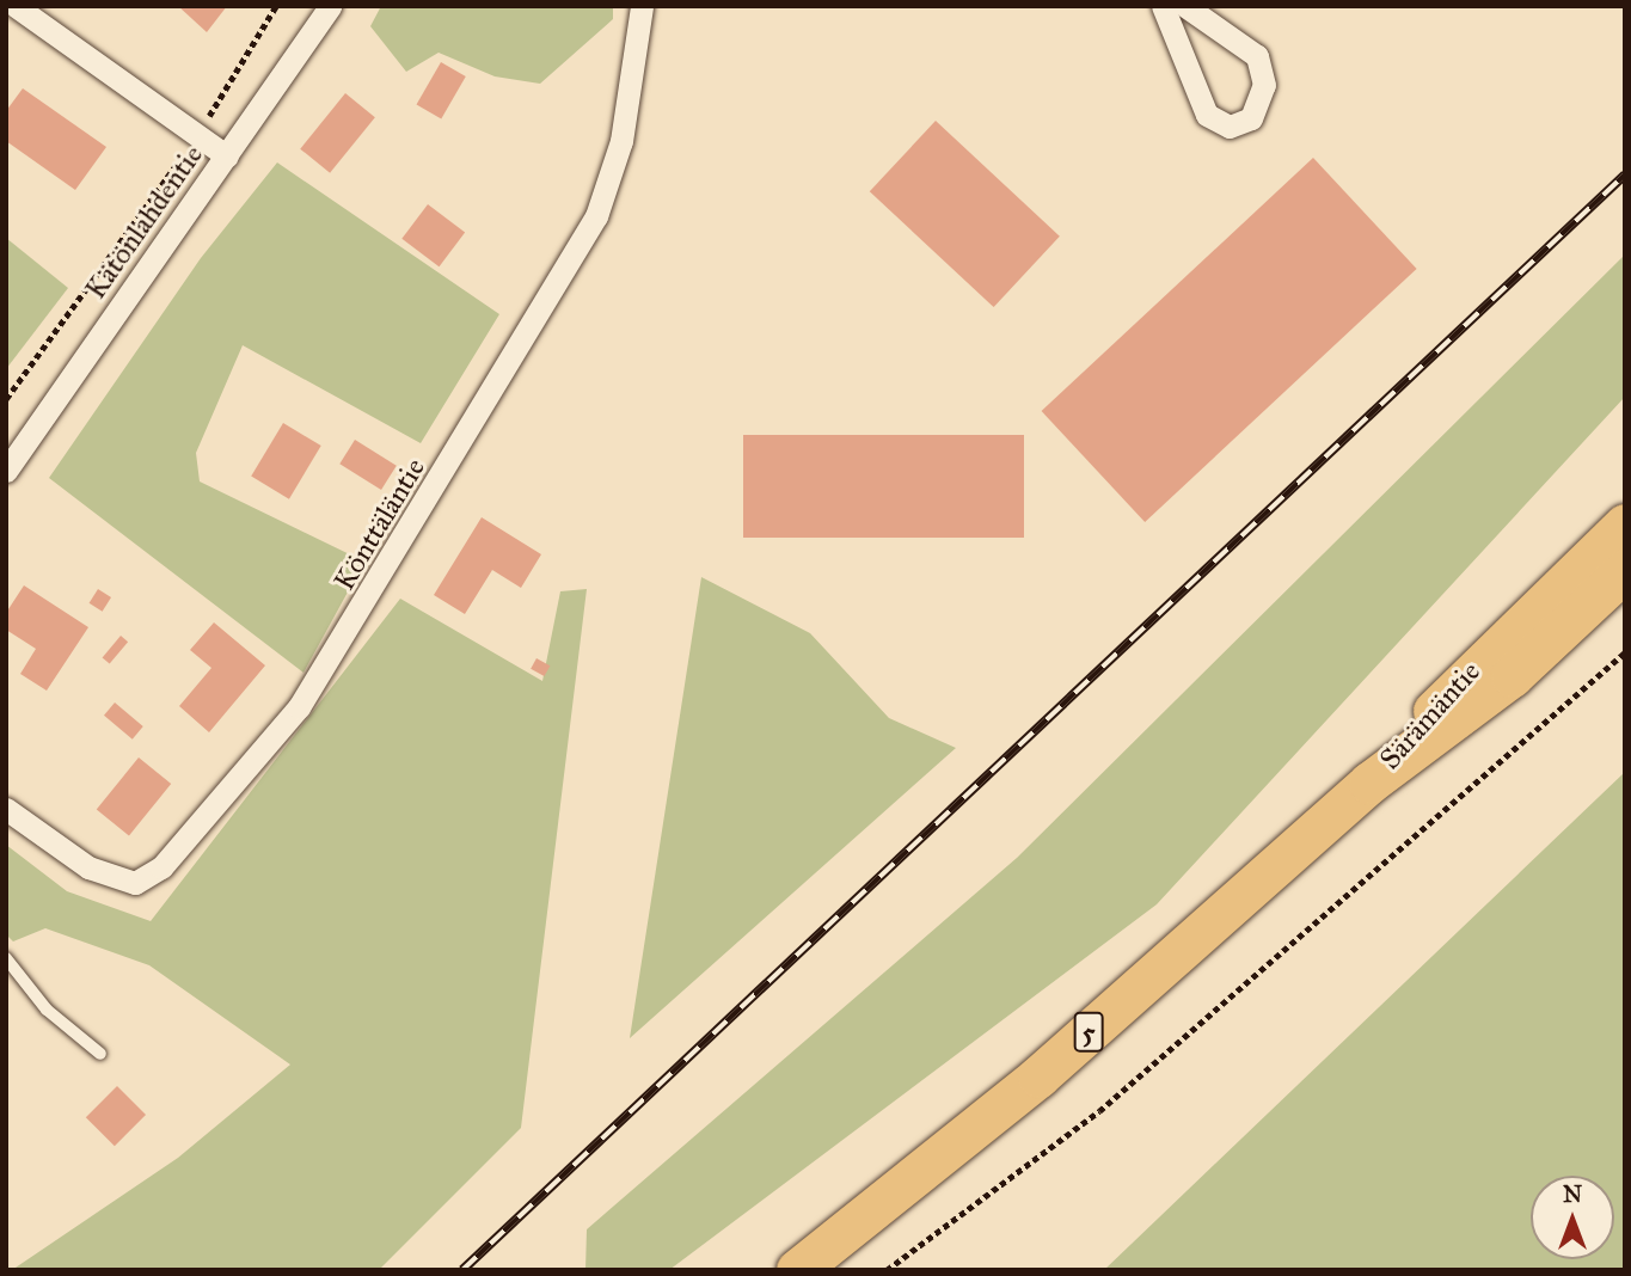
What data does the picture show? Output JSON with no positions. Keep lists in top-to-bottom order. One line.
{"streets":{"highway":["Särämäntie","5"],"street":["Kätönlahdentie","Könttäläntie"]},"crossings":[["Särämäntie","5"]],"north":"top"}
